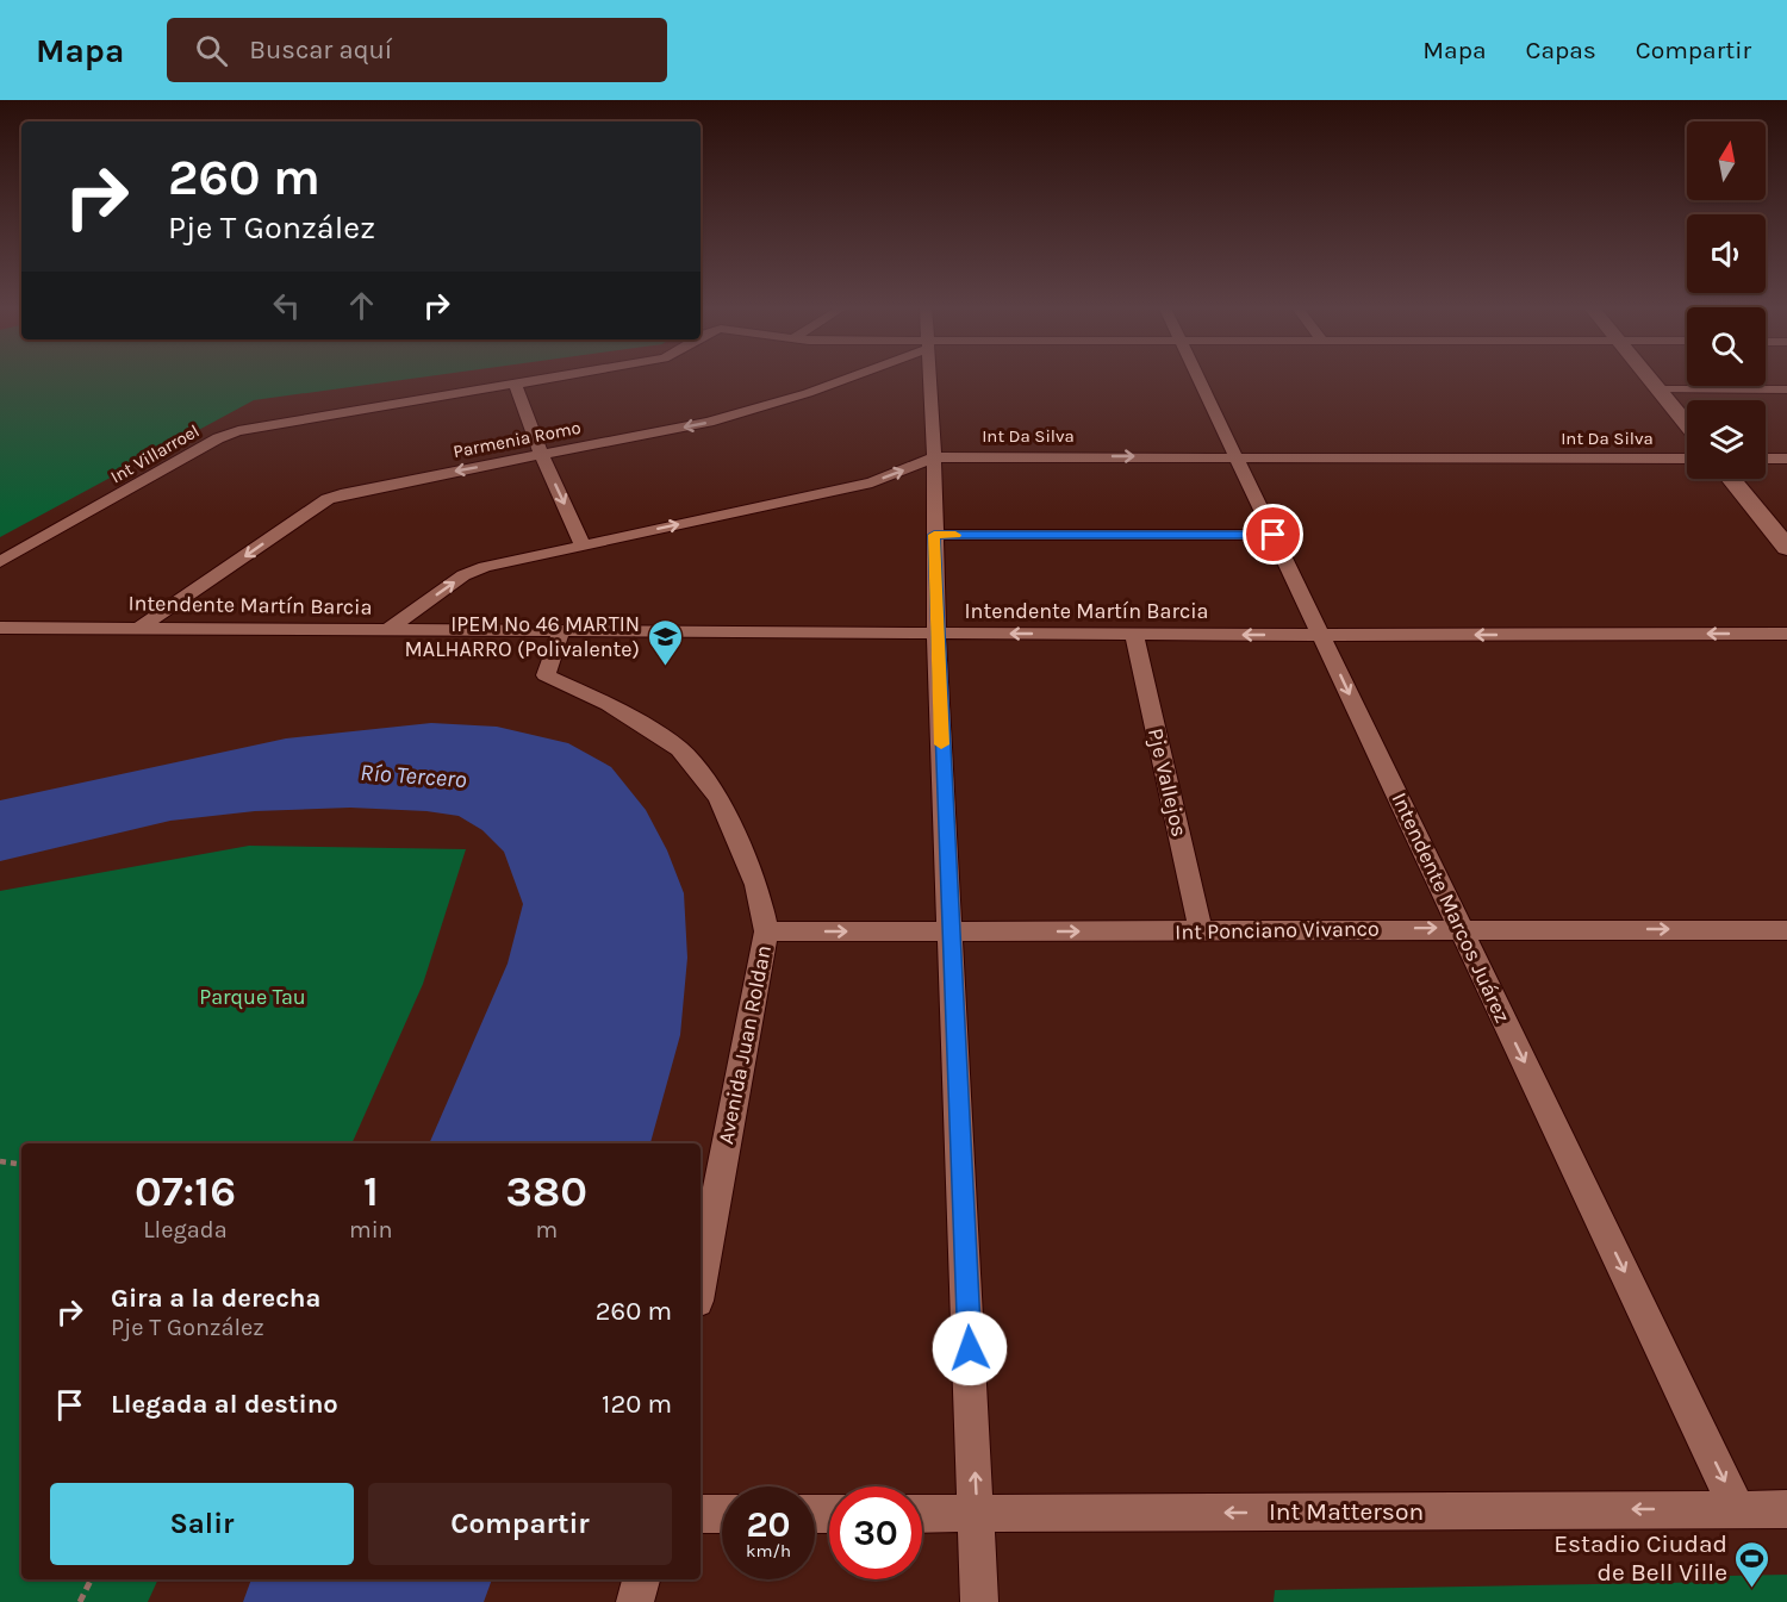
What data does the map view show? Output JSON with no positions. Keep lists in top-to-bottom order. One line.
{"streets":{"street":["Int Da Silva","Parmenia Romo","Int Villarroel","Intendente Martín Barcia","Pje Vallejos","Intendente Marcos Juárez","Int Ponciano Vivanco","Avenida Juan Roldan","Int Matterson"]},"crossings":[["Int Da Silva","Intendente Martín Barcia"],["Int Da Silva","Intendente Marcos Juárez"],["Parmenia Romo","Intendente Martín Barcia"],["Intendente Martín Barcia","Pje Vallejos"],["Intendente Martín Barcia","Intendente Marcos Juárez"],["Intendente Martín Barcia","Avenida Juan Roldan"],["Pje Vallejos","Int Ponciano Vivanco"],["Intendente Marcos Juárez","Int Ponciano Vivanco"],["Intendente Marcos Juárez","Int Matterson"],["Int Ponciano Vivanco","Avenida Juan Roldan"]],"one_way":["Parmenia Romo","Intendente Marcos Juárez","Int Ponciano Vivanco","Int Matterson"],"water":["Río Tercero"],"parks":["Parque Tau"],"places":{"school or university":["IPEM Nº 46 MARTIN MALHARRO (Polivalente)"],"sports":["Estadio Ciudad de Bell Ville"]},"north":"top","page":{"header":"Mapa","search":"Buscar aquí","nav":["Mapa","Capas","Compartir"],"turn":["260 m","Pje T González"],"eta":["07:16","Llegada","1","min","380","m"],"list":[{"name":"Gira a la derecha","note":"Pje T González","value":"260 m"},{"name":"Llegada al destino","value":"120 m"}],"buttons":["Salir","Compartir"],"speed":"20 km/h","limit":"30"}}
